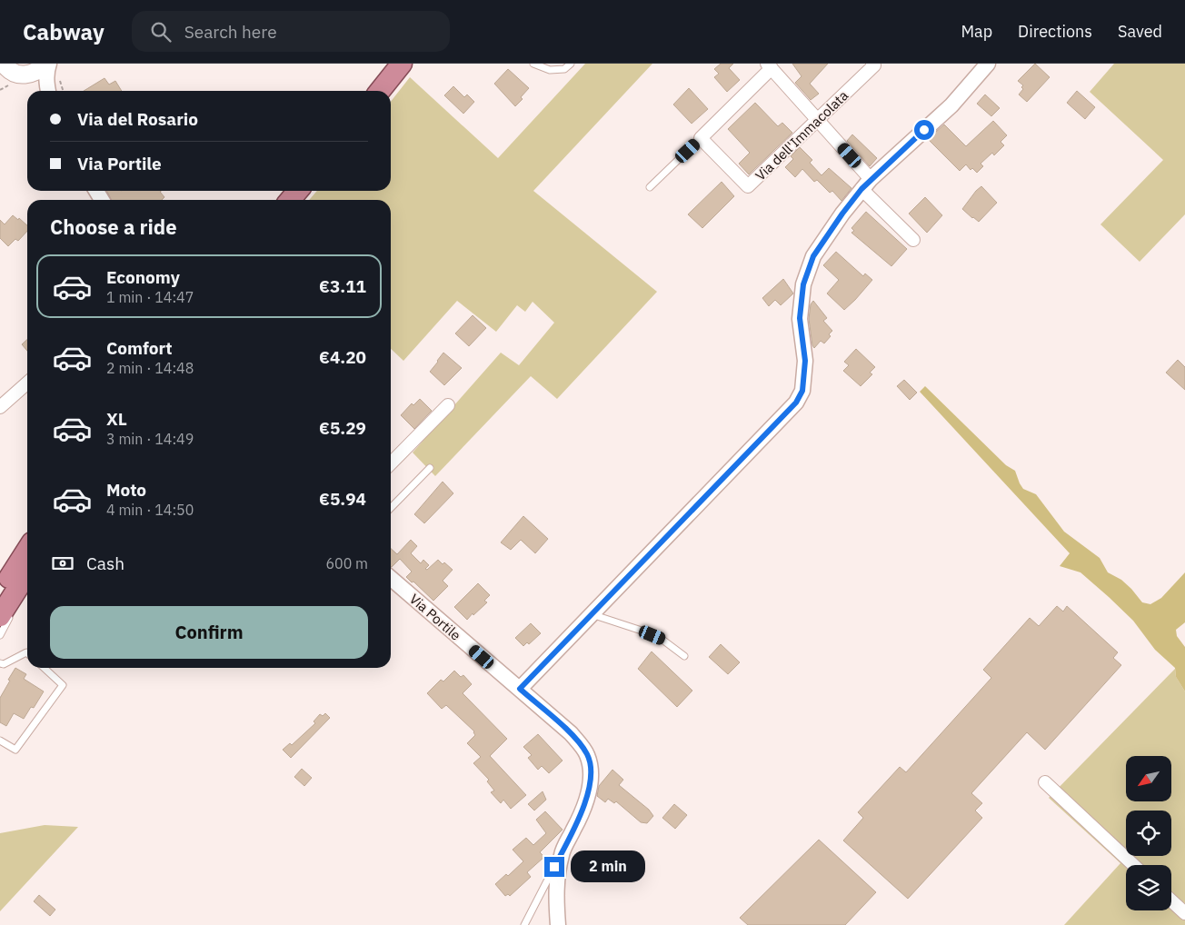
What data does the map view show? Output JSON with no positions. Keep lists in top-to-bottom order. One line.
{"streets":{"street":["Via dell'Immacolata","Via Portile"]},"north":"bottom left","page":{"header":"Cabway","search":"Search here","nav":["Map","Directions","Saved"],"banner":["Via del Rosario","Via Portile"],"heading":"Choose a ride","list":[{"name":"Economy","note":"1 min · 14:47","value":"€3.11"},{"name":"Comfort","note":"2 min · 14:48","value":"€4.20"},{"name":"XL","note":"3 min · 14:49","value":"€5.29"},{"name":"Moto","note":"4 min · 14:50","value":"€5.94"}],"pay":["Cash","600 m"],"buttons":"Confirm","bubble":"2 min"}}
